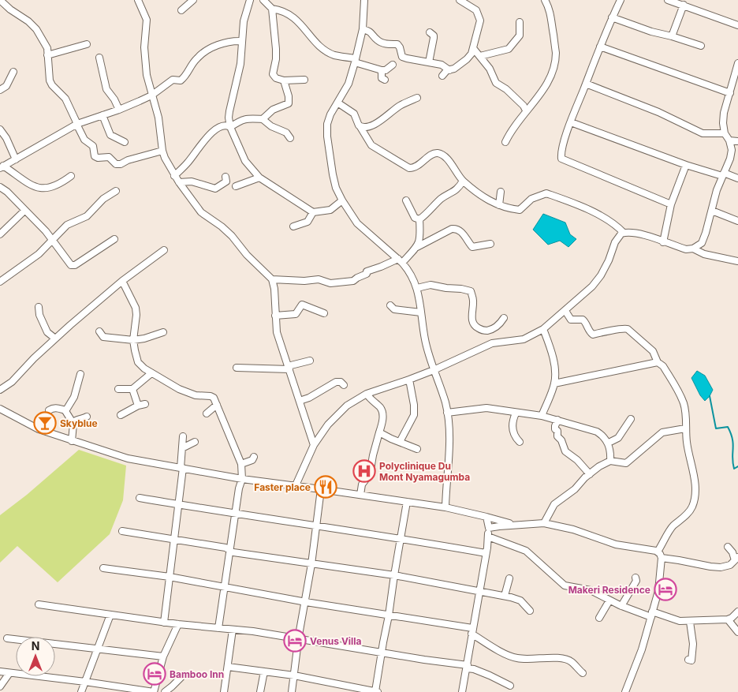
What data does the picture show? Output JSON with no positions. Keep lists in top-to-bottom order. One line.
{"places":{"bar":["Skyblue"],"hospital":["Polyclinique Du Mont Nyamagumba"],"restaurant":["Faster place"],"hotel":["Makeri Residence","Venus Villa","Bamboo Inn"]},"north":"top"}
